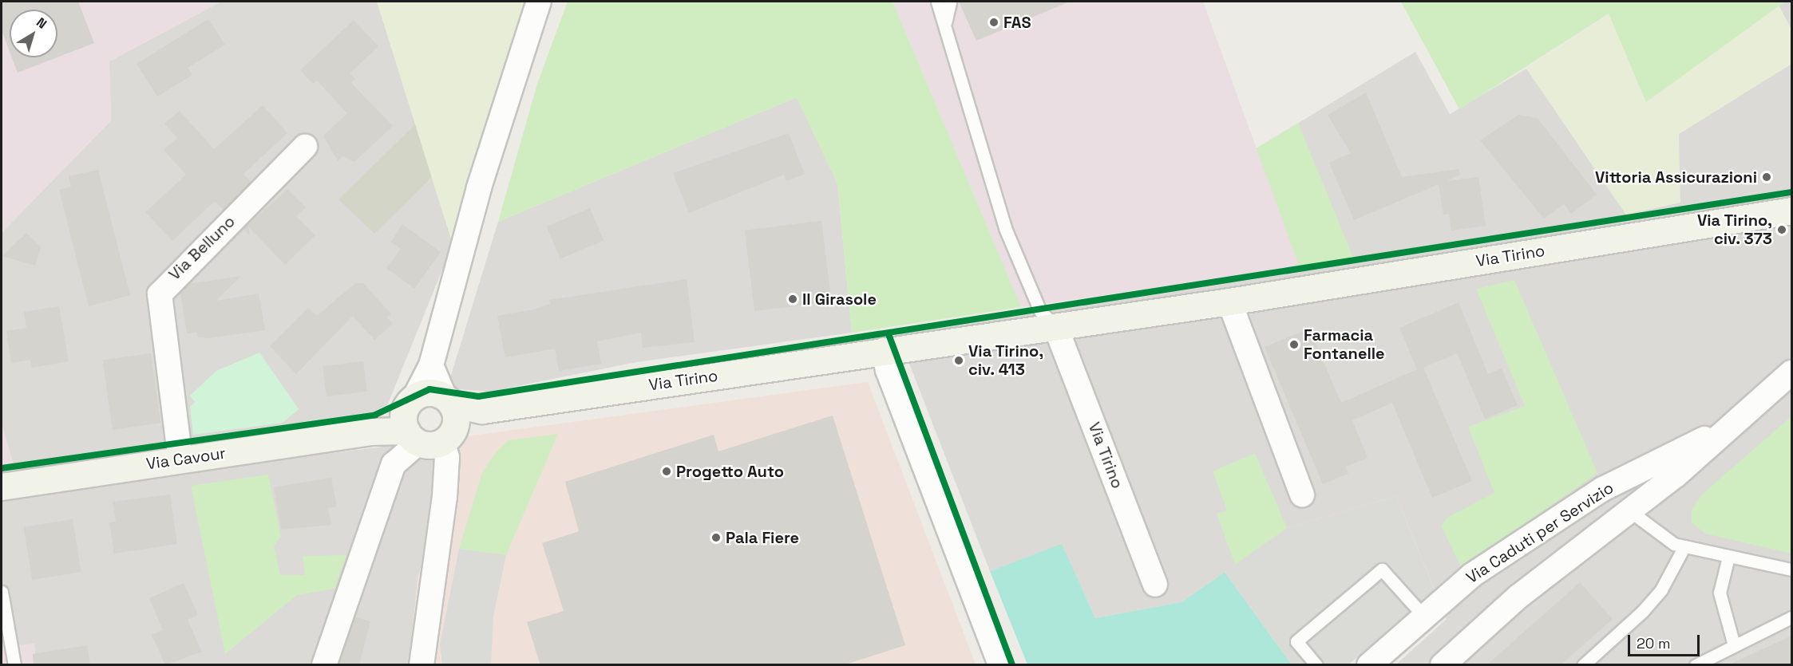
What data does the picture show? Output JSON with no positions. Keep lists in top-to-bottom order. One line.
{"streets":{"street":["Via Belluno","Via Tirino","Via Cavour","Via Caduti per Servizio"]},"crossings":[["Via Belluno","Via Cavour"],["Via Tirino","Via Cavour"]],"places":["FAS","Vittoria Assicurazioni","Via Tirino, civ. 373","Il Girasole","Farmacia Fontanelle","Via Tirino, civ. 413","Progetto Auto","Pala Fiere"],"scale_bar":"20 m","north":"top right"}
